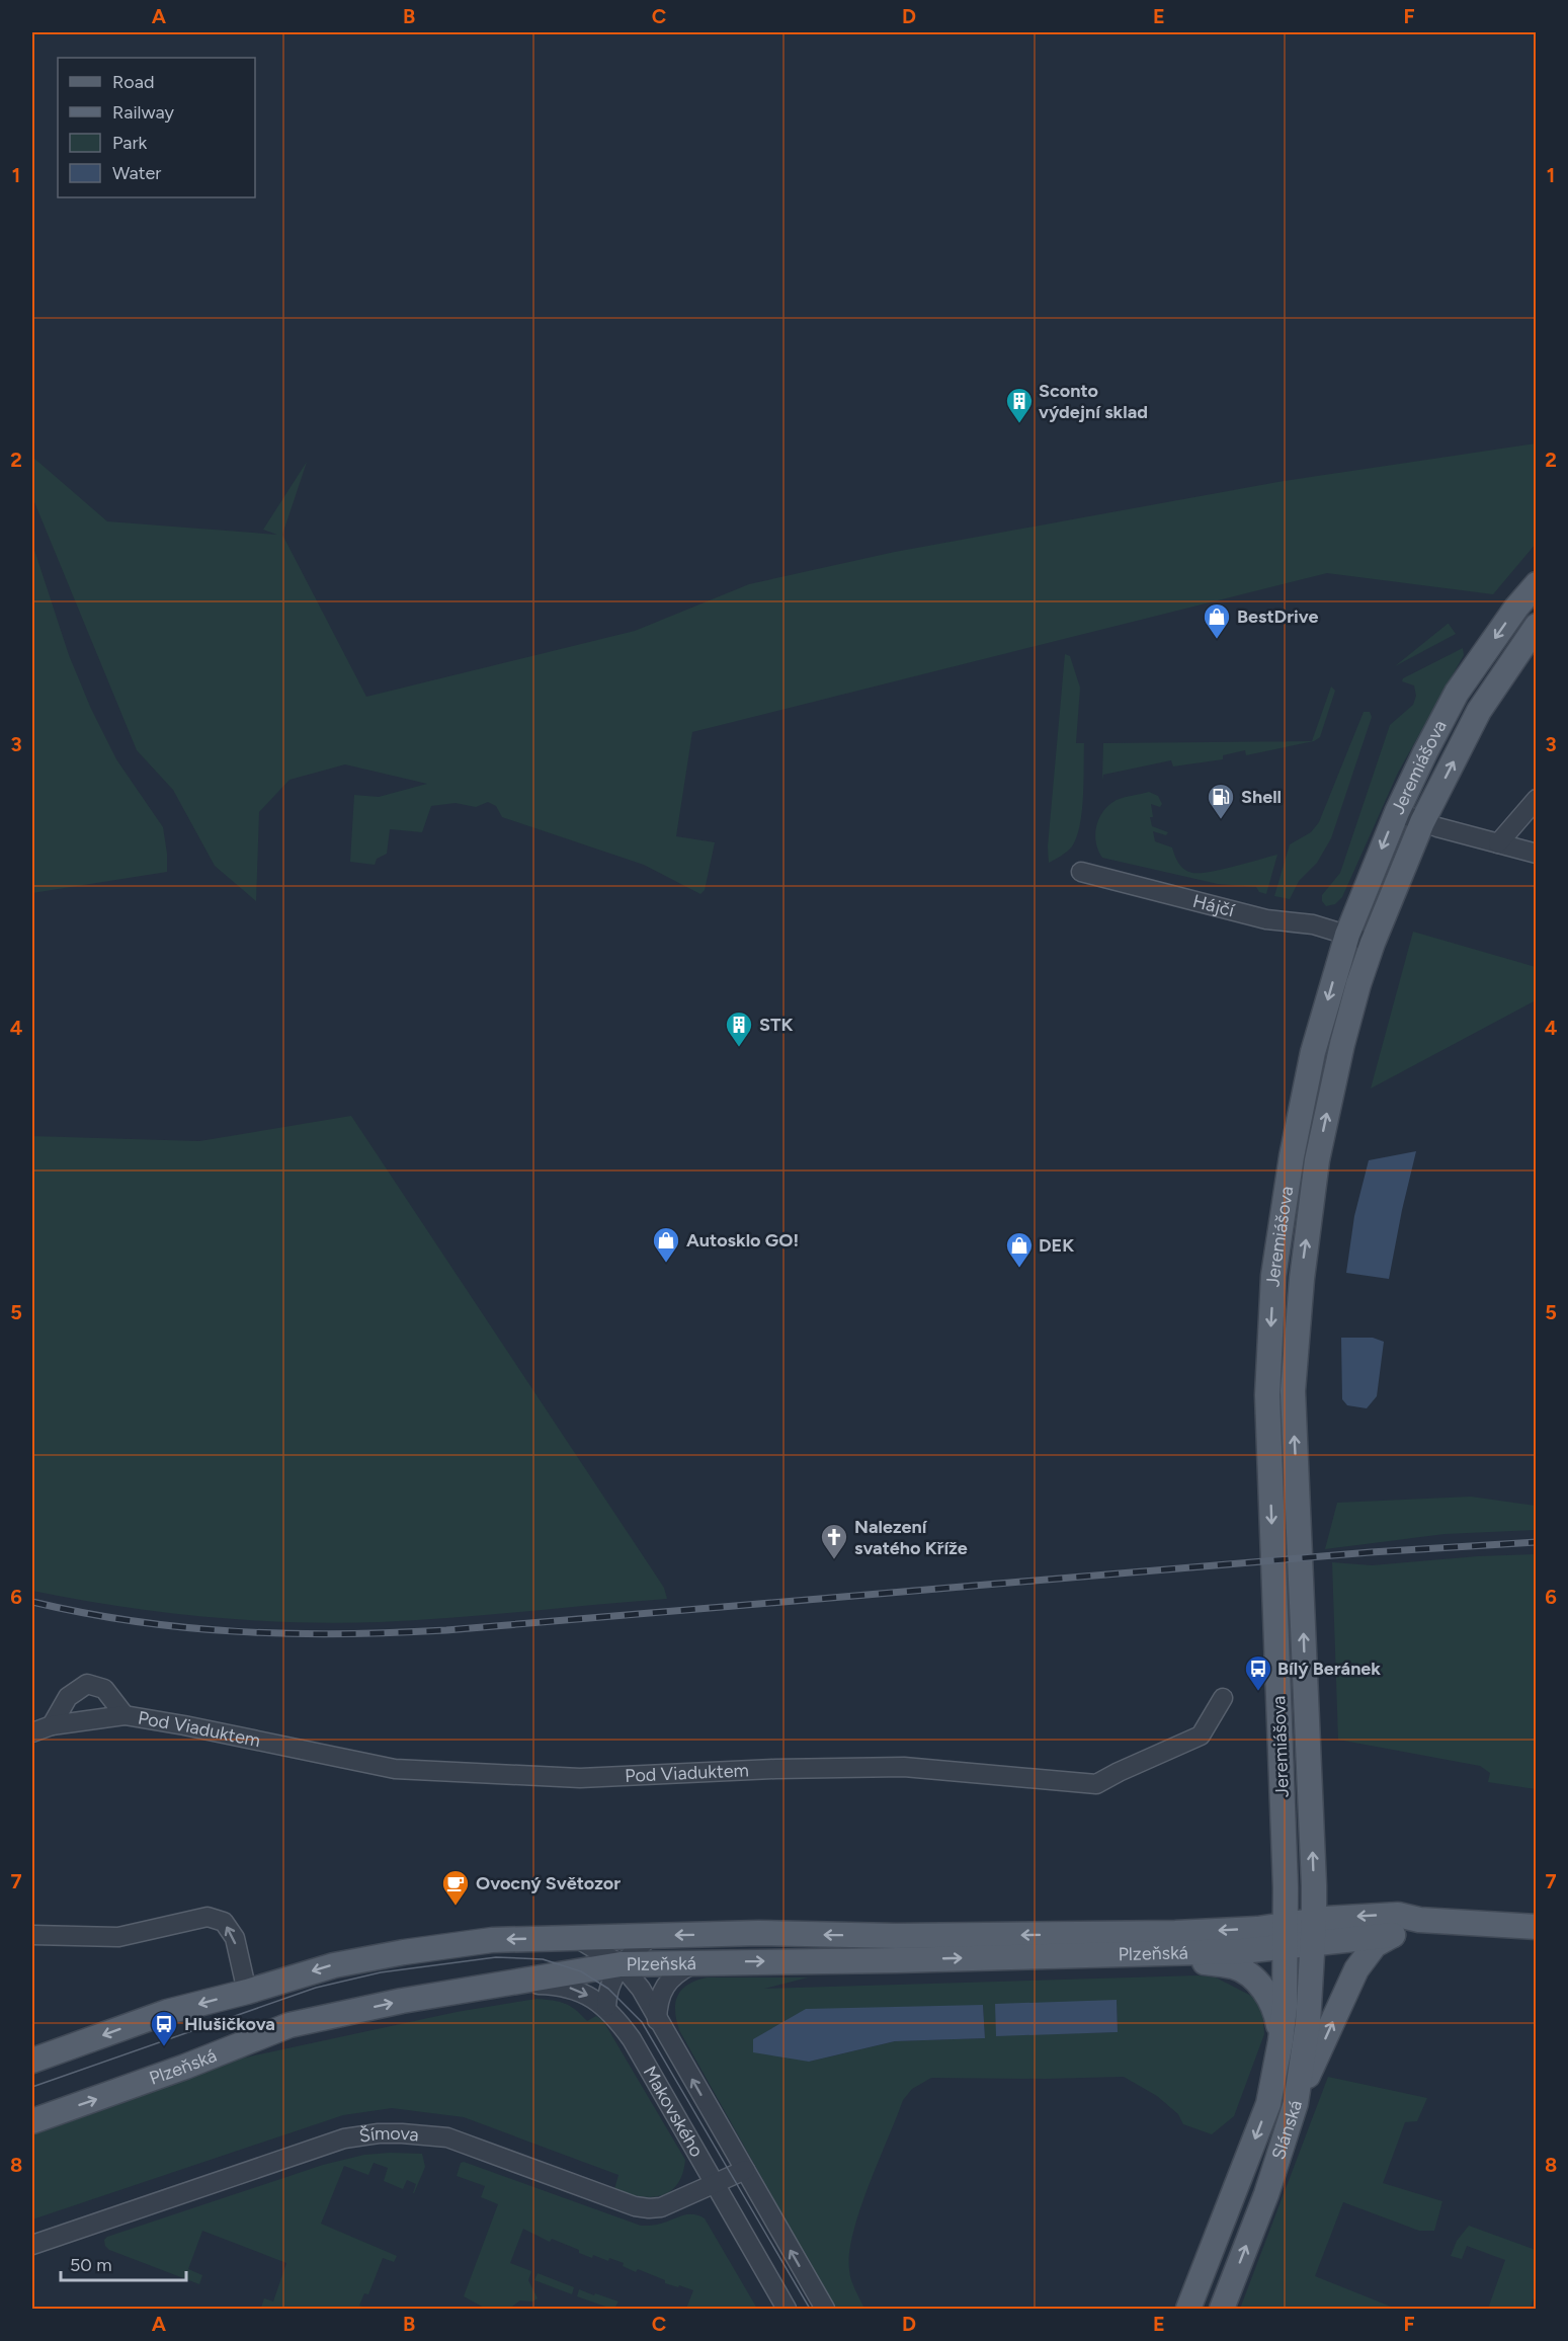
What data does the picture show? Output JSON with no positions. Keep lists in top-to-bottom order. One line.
{"streets":{"main road":["Jeremiášova","Plzeňská","Slánská"],"street":["Hájčí","Pod Viaduktem","Makovského","Šímova"]},"crossings":[["Jeremiášova","Hájčí"],["Jeremiášova","Plzeňská"],["Jeremiášova","Slánská"],["Plzeňská","Makovského"],["Plzeňská","Slánská"],["Makovského","Šímova"]],"places":{"building":["Sconto výdejní sklad","STK"],"shop":["BestDrive","Autosklo GO!","DEK"],"fuel station":["Shell"],"church":["Nalezení svatého Kříže"],"bus stop":["Bílý Beránek","Hlušičkova"],"cafe":["Ovocný Světozor"]},"legend":["Road","Railway","Park","Water"],"scale_bar":"50 m","grid":{"columns":["A","B","C","D","E","F"],"rows":["1","2","3","4","5","6","7","8"]}}
